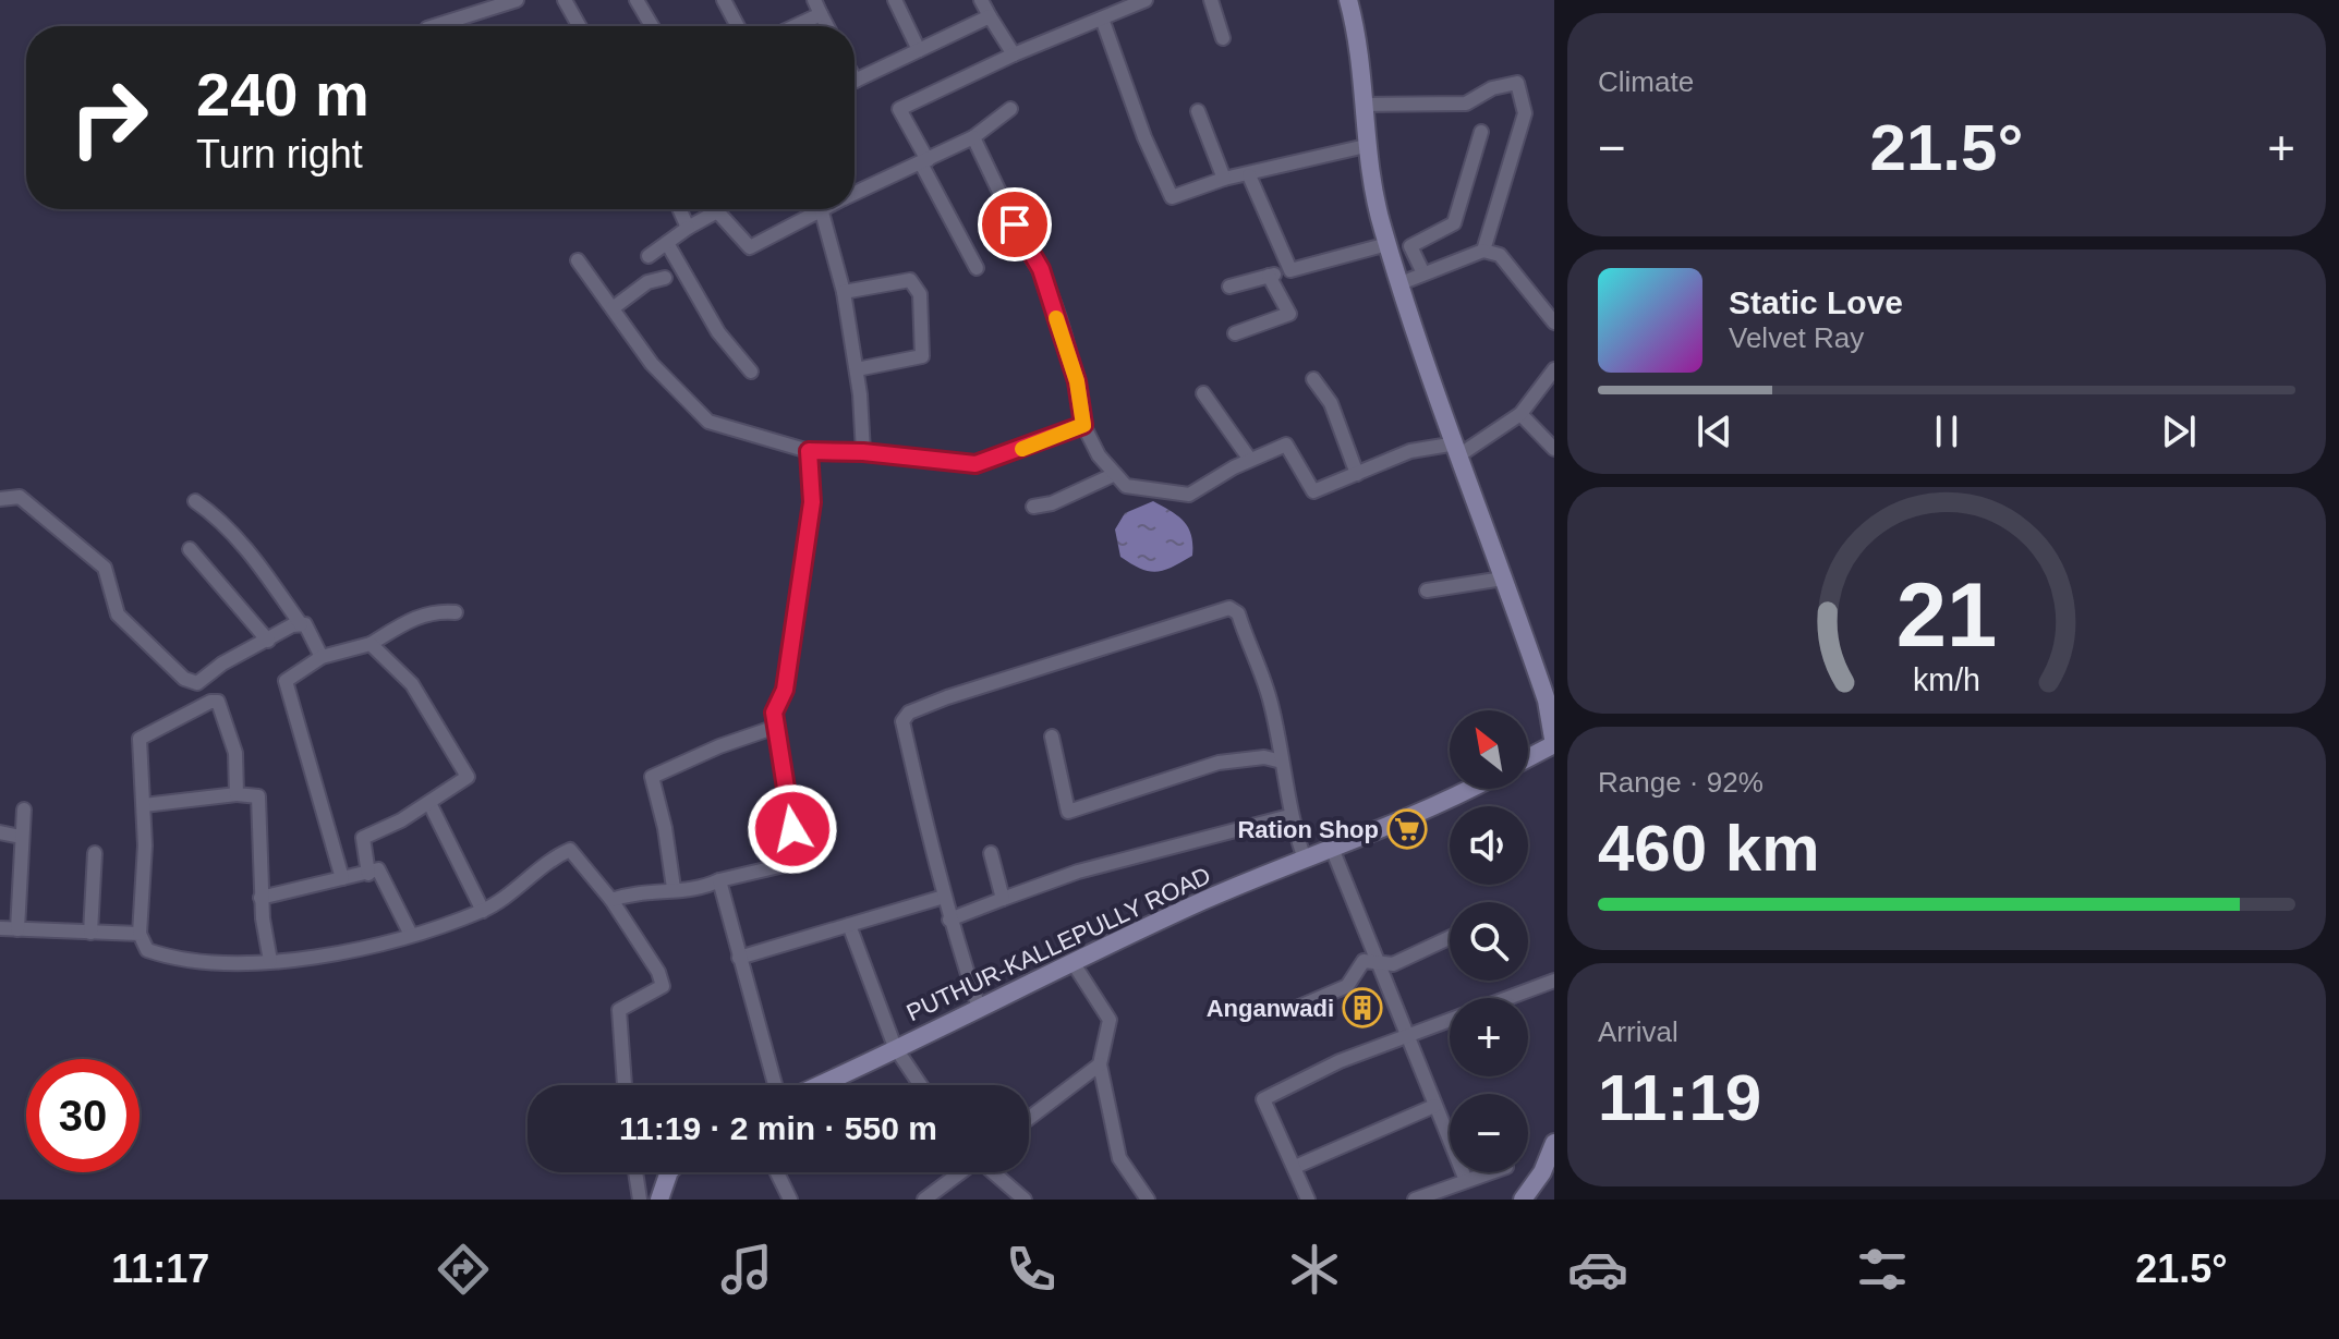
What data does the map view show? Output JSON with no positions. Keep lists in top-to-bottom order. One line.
{"streets":{"main road":["PUTHUR-KALLEPULLY ROAD"]},"places":{"supermarket":["Ration Shop"],"building":["Anganwadi"]},"north":"top left","page":{"tile":["Climate",["Range · 92%","460 km"],["Arrival","11:19"]],"turn":["240 m","Turn right"],"heat":["−","21.5°","+"],"song":["Static Love","Velvet Ray"],"map_buttons":["+","−"],"limit":"30","trip":"11:19 · 2 min · 550 m","tabs":["11:17","21.5°"],"gauge":["21","km/h"]}}
